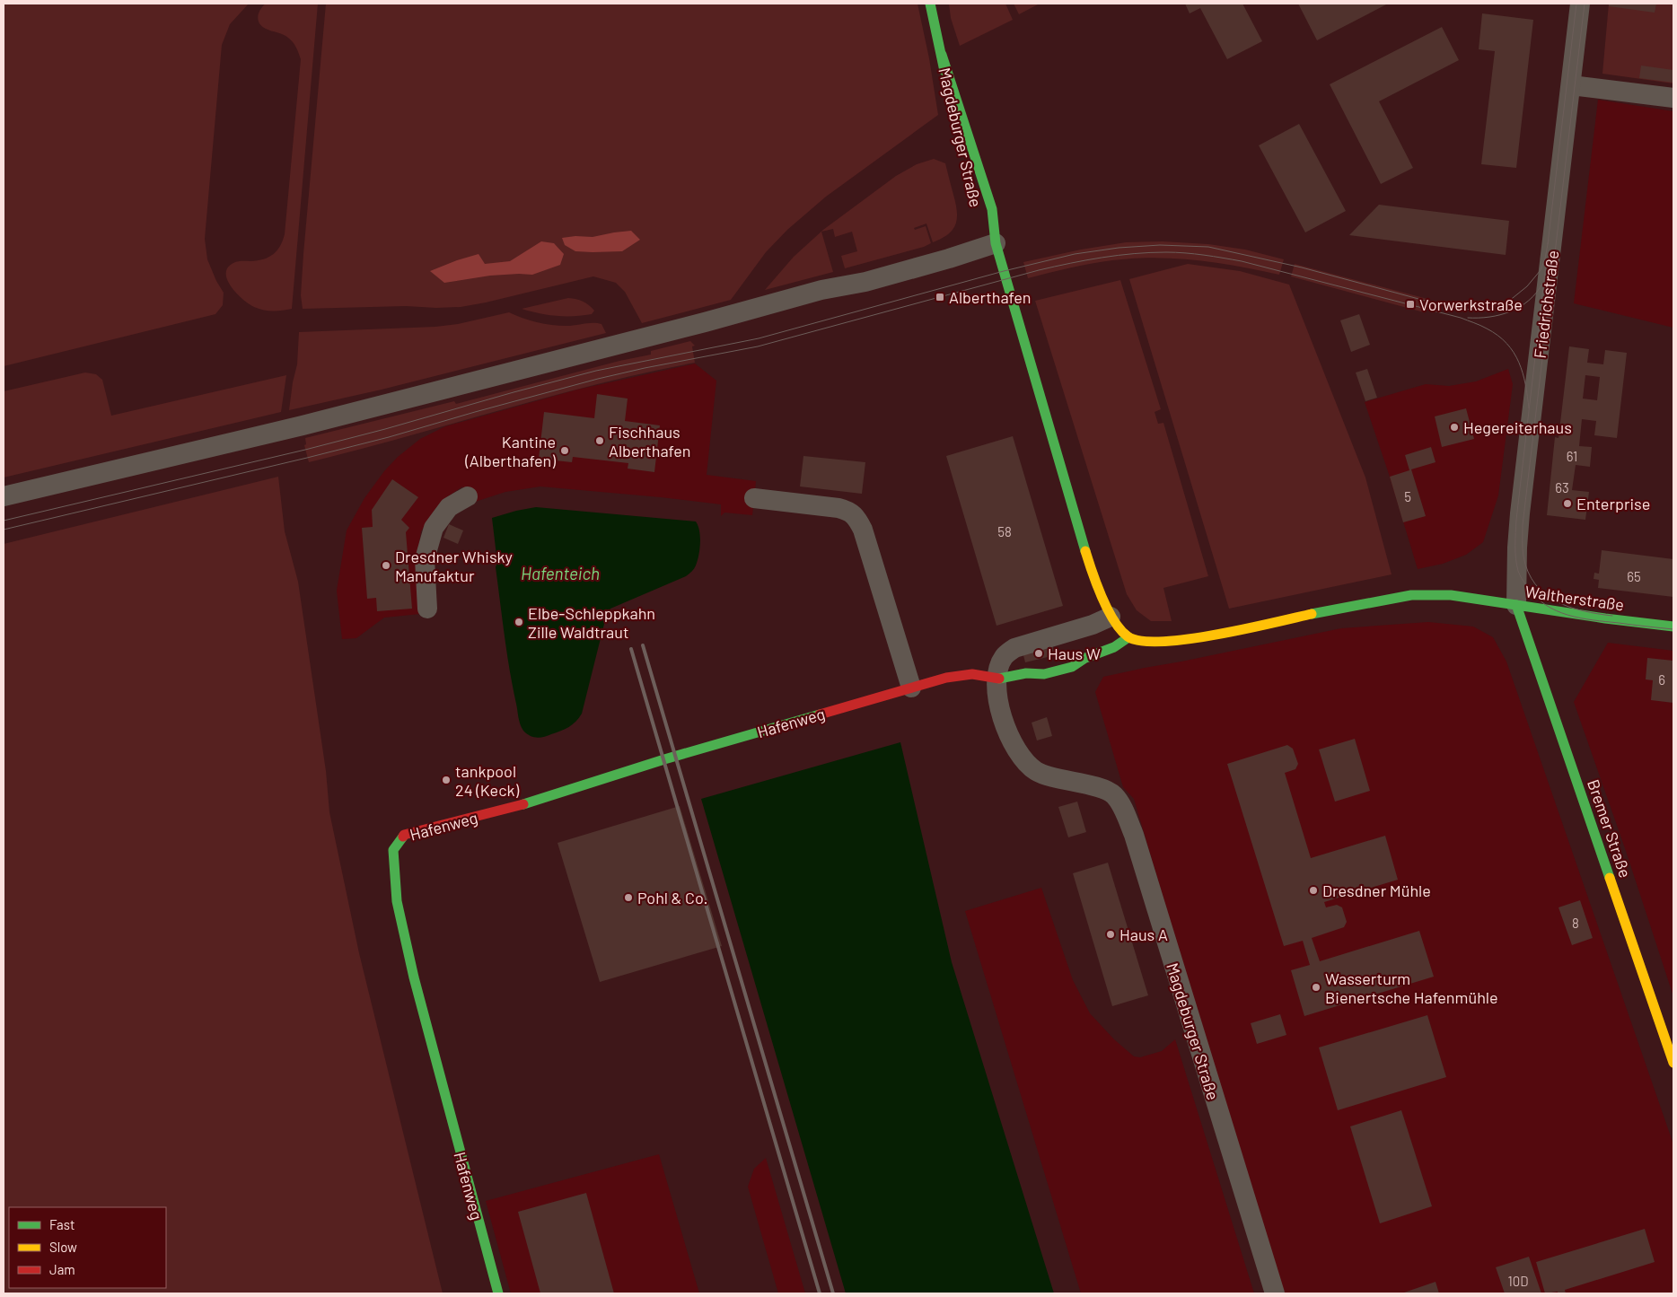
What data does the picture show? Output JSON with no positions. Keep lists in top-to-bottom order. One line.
{"streets":{"main road":["Magdeburger Straße","Waltherstraße","Hafenweg","Bremer Straße"],"street":["Friedrichstraße"]},"crossings":[["Magdeburger Straße","Waltherstraße"],["Magdeburger Straße","Hafenweg"],["Friedrichstraße","Waltherstraße"],["Friedrichstraße","Bremer Straße"],["Waltherstraße","Bremer Straße"]],"water":["Hafenteich"],"places":{"transit":["Alberthafen","Vorwerkstraße"],"other":["Hegereiterhaus","Fischhaus Alberthafen","Kantine (Alberthafen)","Enterprise","Dresdner Whisky Manufaktur","Elbe-Schleppkahn Zille Waldtraut","Haus W","tankpool 24 (Keck)","Dresdner Mühle","Pohl & Co.","Haus A","Wasserturm Bienertsche Hafenmühle"]},"house_numbers":["61","63","5","58","65","6","8","10D"],"legend":["Fast","Slow","Jam"]}
